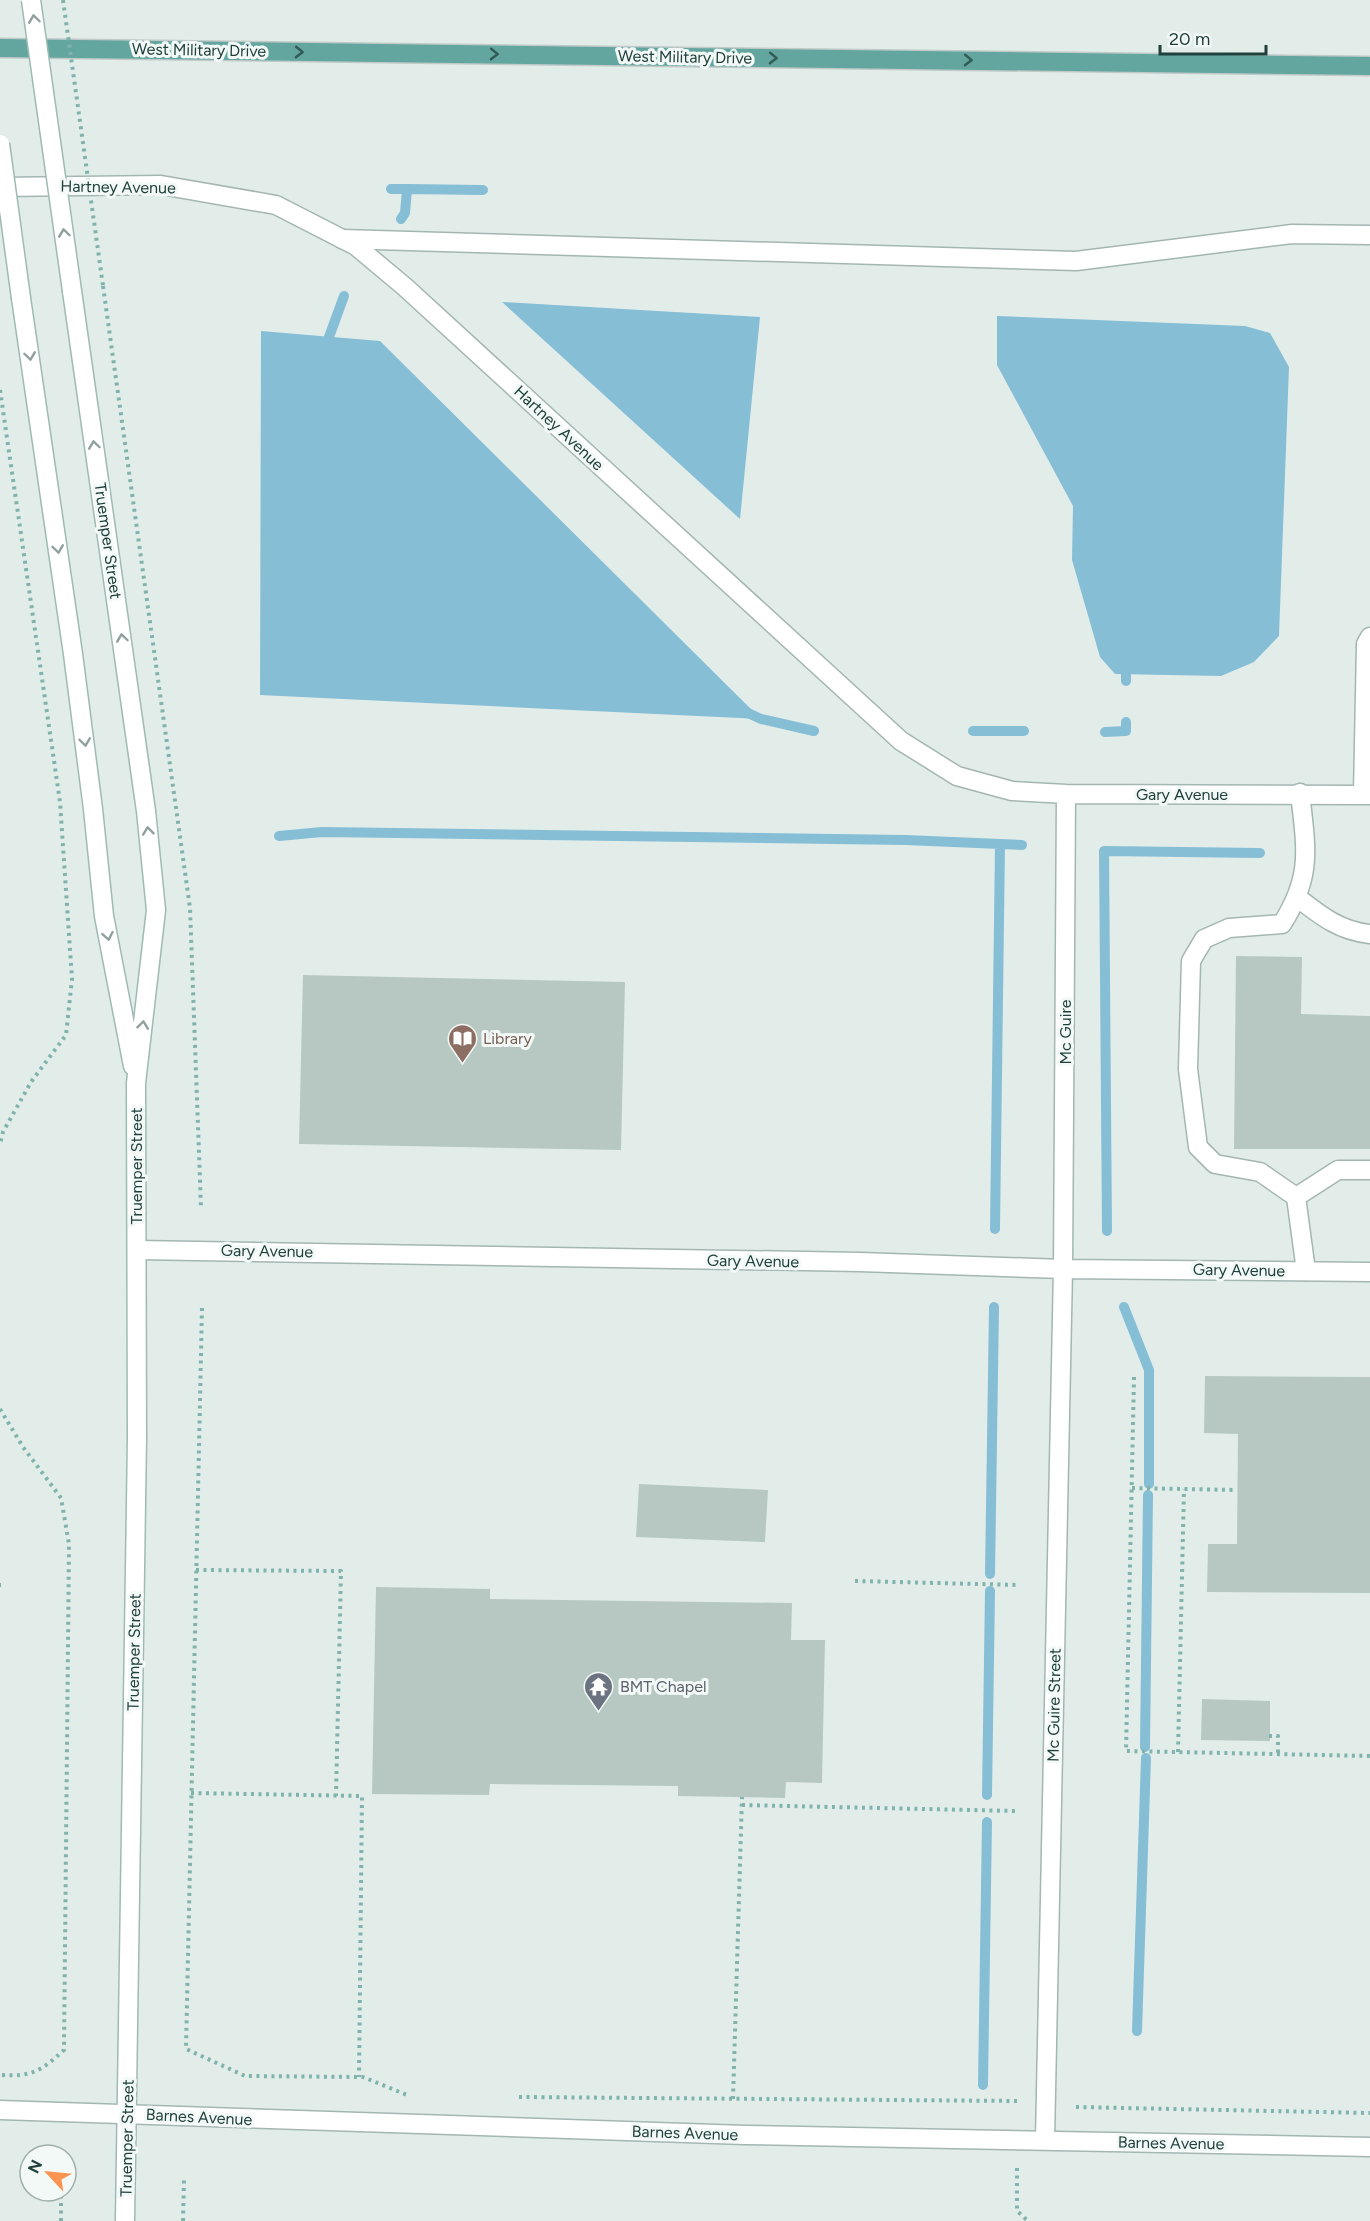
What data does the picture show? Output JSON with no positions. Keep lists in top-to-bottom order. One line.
{"streets":{"main road":["West Military Drive"],"street":["Hartney Avenue","Truemper Street","Gary Avenue","Mc Guire","Mc Guire Street","Barnes Avenue"]},"crossings":[["Hartney Avenue","Gary Avenue"],["Hartney Avenue","Mc Guire"],["Truemper Street","Gary Avenue"],["Truemper Street","Barnes Avenue"],["Gary Avenue","Mc Guire"],["Gary Avenue","Mc Guire Street"],["Mc Guire","Mc Guire Street"],["Mc Guire Street","Barnes Avenue"]],"one_way":["West Military Drive"],"places":{"library":["Library"],"temple":["BMT Chapel"]},"scale_bar":"20 m","north":"top left"}
